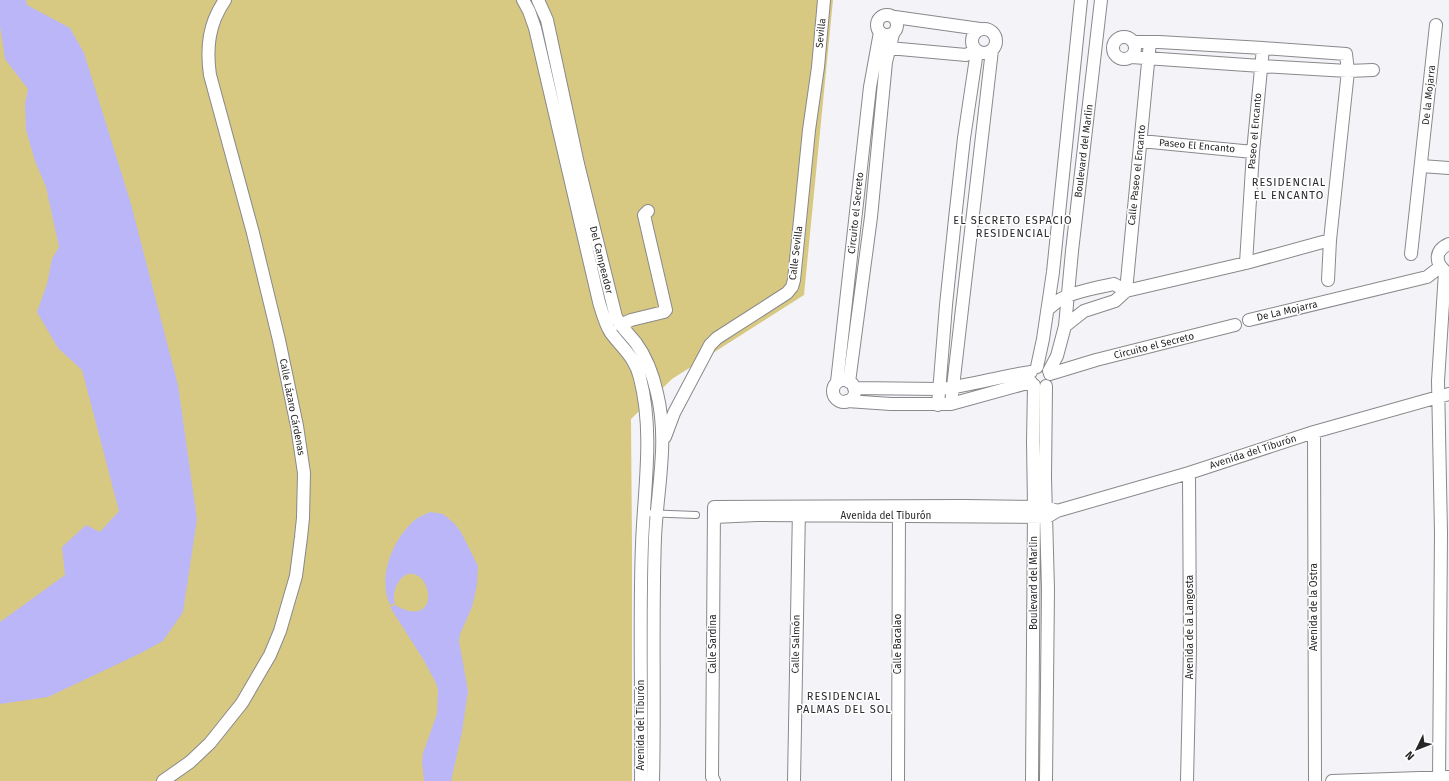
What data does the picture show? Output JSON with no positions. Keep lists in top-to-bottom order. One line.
{"streets":{"street":["Sevilla","De la Mojarra","Paseo el Encanto","Paseo El Encanto","Boulevard del Marlin","Calle Paseo el Encanto","Circuito el Secreto","Calle Sevilla","Del Campeador","De La Mojarra","Calle Lázaro Cárdenas","Avenida del Tiburón","Avenida de la Ostra","Avenida de la Langosta","Calle Sardina","Calle Salmón","Calle Bacalao"]},"crossings":[["Sevilla","Calle Sevilla"],["Paseo el Encanto","Paseo El Encanto"],["Paseo El Encanto","Calle Paseo el Encanto"],["Boulevard del Marlin","Circuito el Secreto"],["Boulevard del Marlin","Avenida del Tiburón"],["Calle Sevilla","Del Campeador"],["Del Campeador","Avenida del Tiburón"],["Avenida del Tiburón","Avenida de la Ostra"],["Avenida del Tiburón","Avenida de la Langosta"],["Avenida del Tiburón","Calle Sardina"],["Avenida del Tiburón","Calle Salmón"],["Avenida del Tiburón","Calle Bacalao"]],"districts":["RESIDENCIAL EL ENCANTO","EL SECRETO ESPACIO RESIDENCIAL","RESIDENCIAL PALMAS DEL SOL"],"north":"bottom left"}
